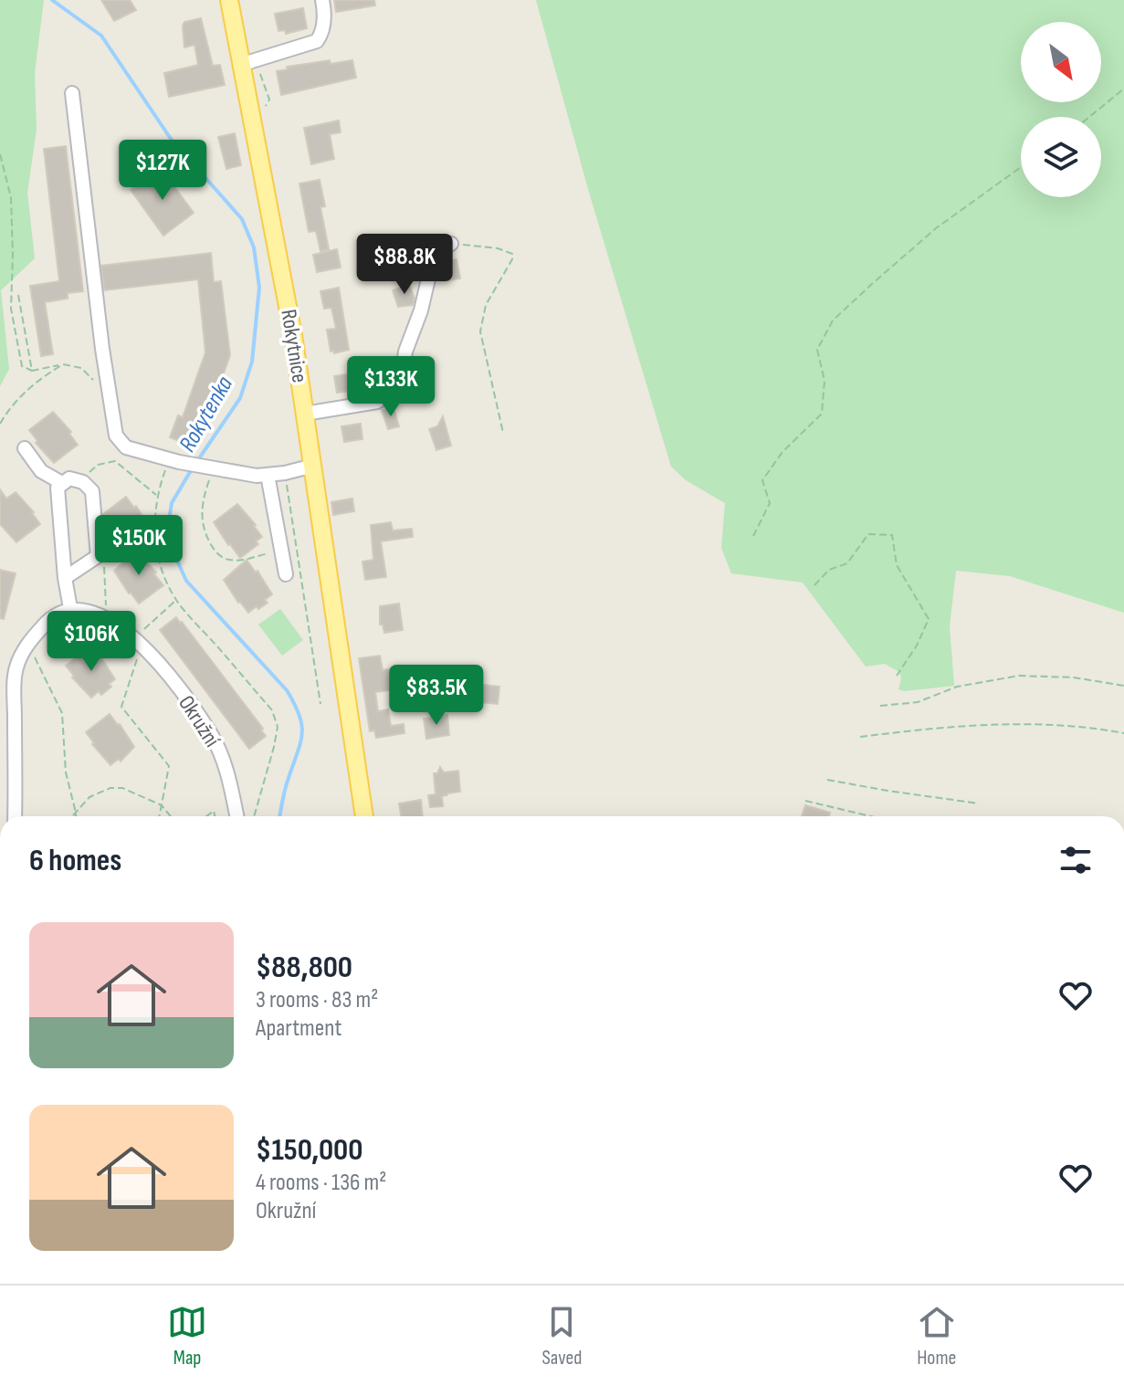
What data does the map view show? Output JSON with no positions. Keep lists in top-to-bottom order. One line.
{"streets":{"main road":["Rokytnice"],"street":["Okružní"]},"water":["Rokytenka"],"north":"bottom right","page":{"price":["$127K","$88.8K","$133K","$150K","$106K","$83.5K"],"heading":"6 homes","list":[{"name":"$88,800","note":"3 rooms · 83 m² · Apartment"},{"name":"$150,000","note":"4 rooms · 136 m² · Okružní"}],"tabs":["Map","Saved","Home"]}}
